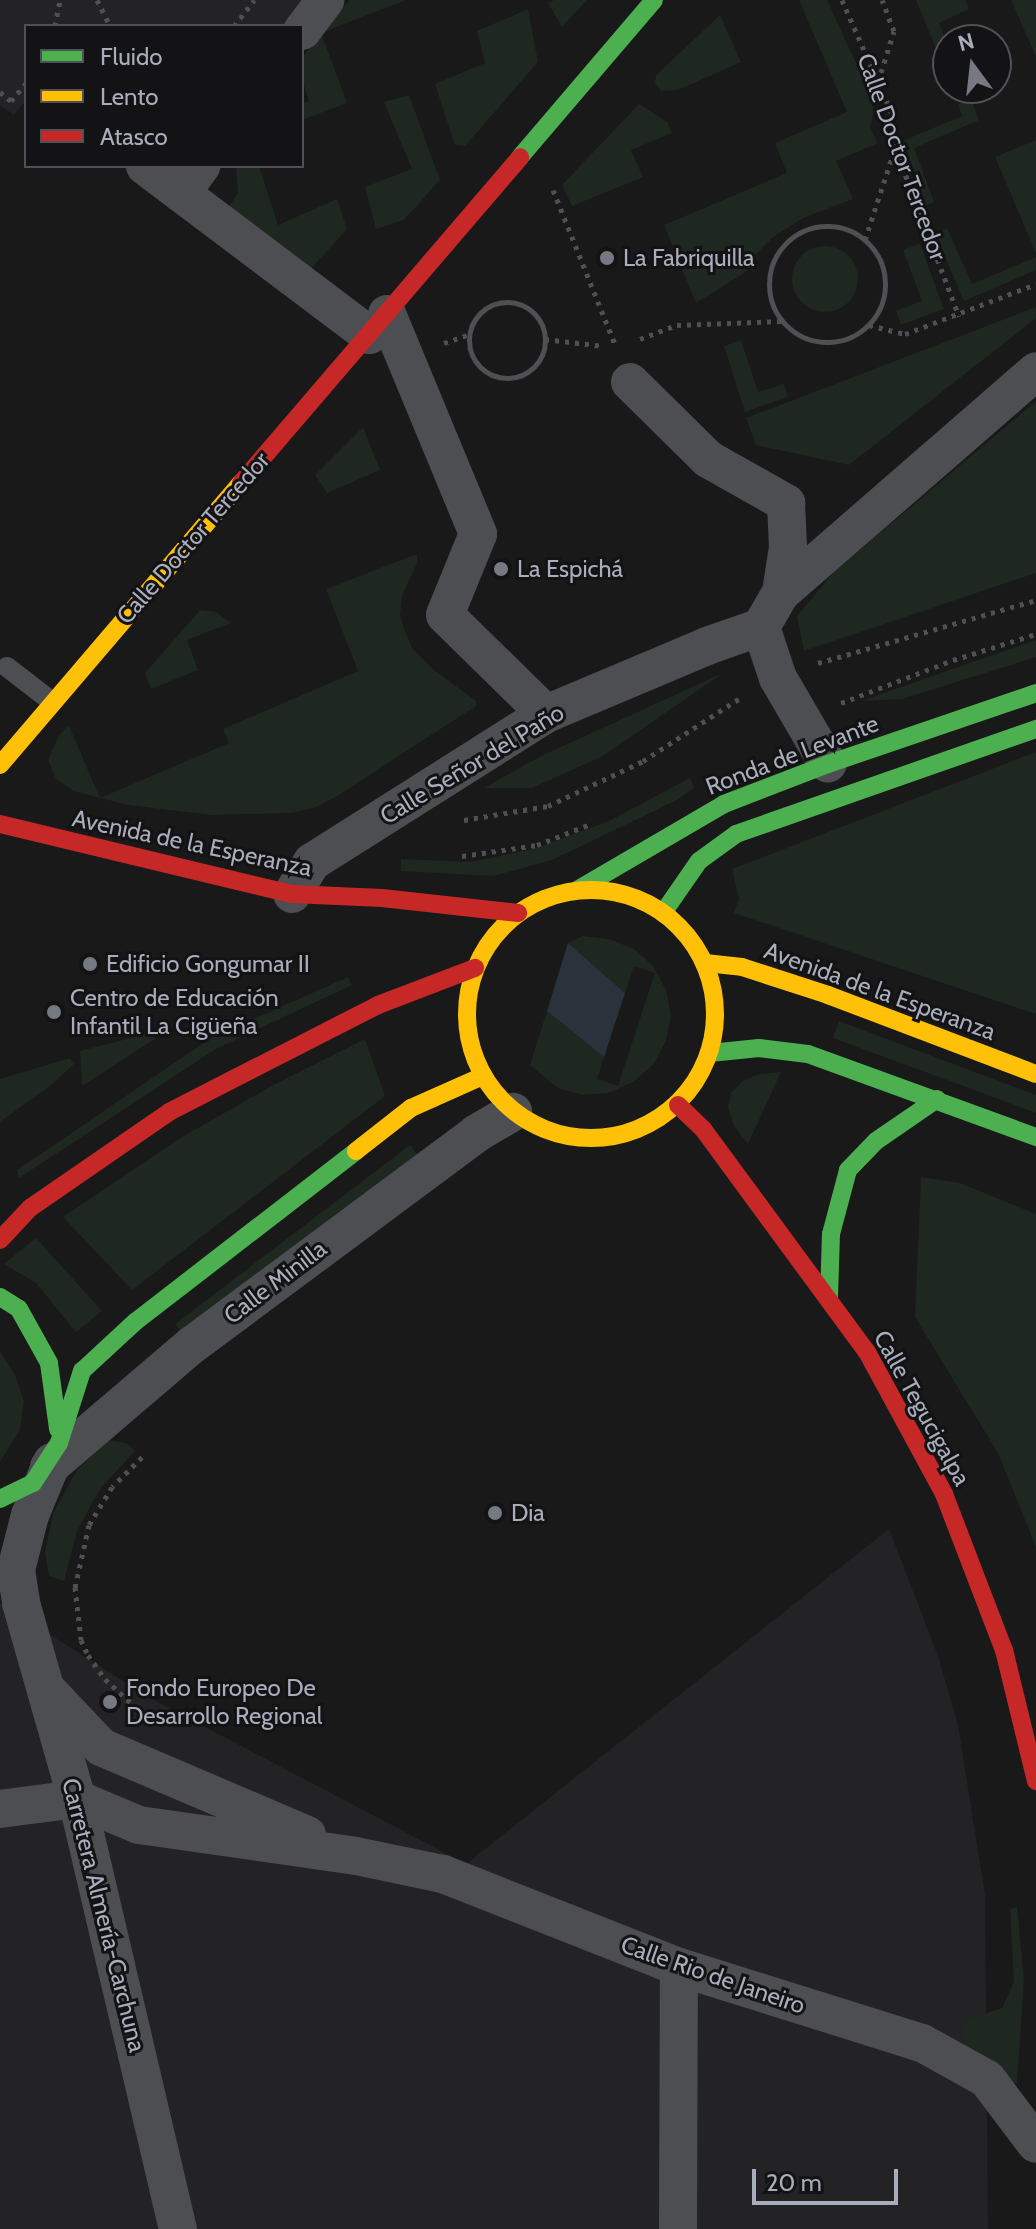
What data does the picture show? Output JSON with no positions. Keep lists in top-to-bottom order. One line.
{"streets":{"main road":["Calle Doctor Tercedor","Ronda de Levante","Avenida de la Esperanza","Calle Tegucigalpa"],"street":["Calle Señor del Paño","Calle Minilla","Carretera Almería-Carchuna","Calle Rio de Janeiro"]},"crossings":[["Ronda de Levante","Avenida de la Esperanza"],["Ronda de Levante","Calle Minilla"],["Ronda de Levante","Calle Tegucigalpa"],["Calle Señor del Paño","Avenida de la Esperanza"],["Avenida de la Esperanza","Calle Minilla"],["Avenida de la Esperanza","Calle Tegucigalpa"],["Calle Minilla","Calle Tegucigalpa"],["Calle Minilla","Carretera Almería-Carchuna"],["Carretera Almería-Carchuna","Calle Rio de Janeiro"]],"places":["La Fabriquilla","La Espichá","Edificio Gongumar II","Centro de Educación Infantil La Cigüeña","Dia","Fondo Europeo De Desarrollo Regional"],"legend":["Fluido","Lento","Atasco"],"scale_bar":"20 m","north":"top"}
